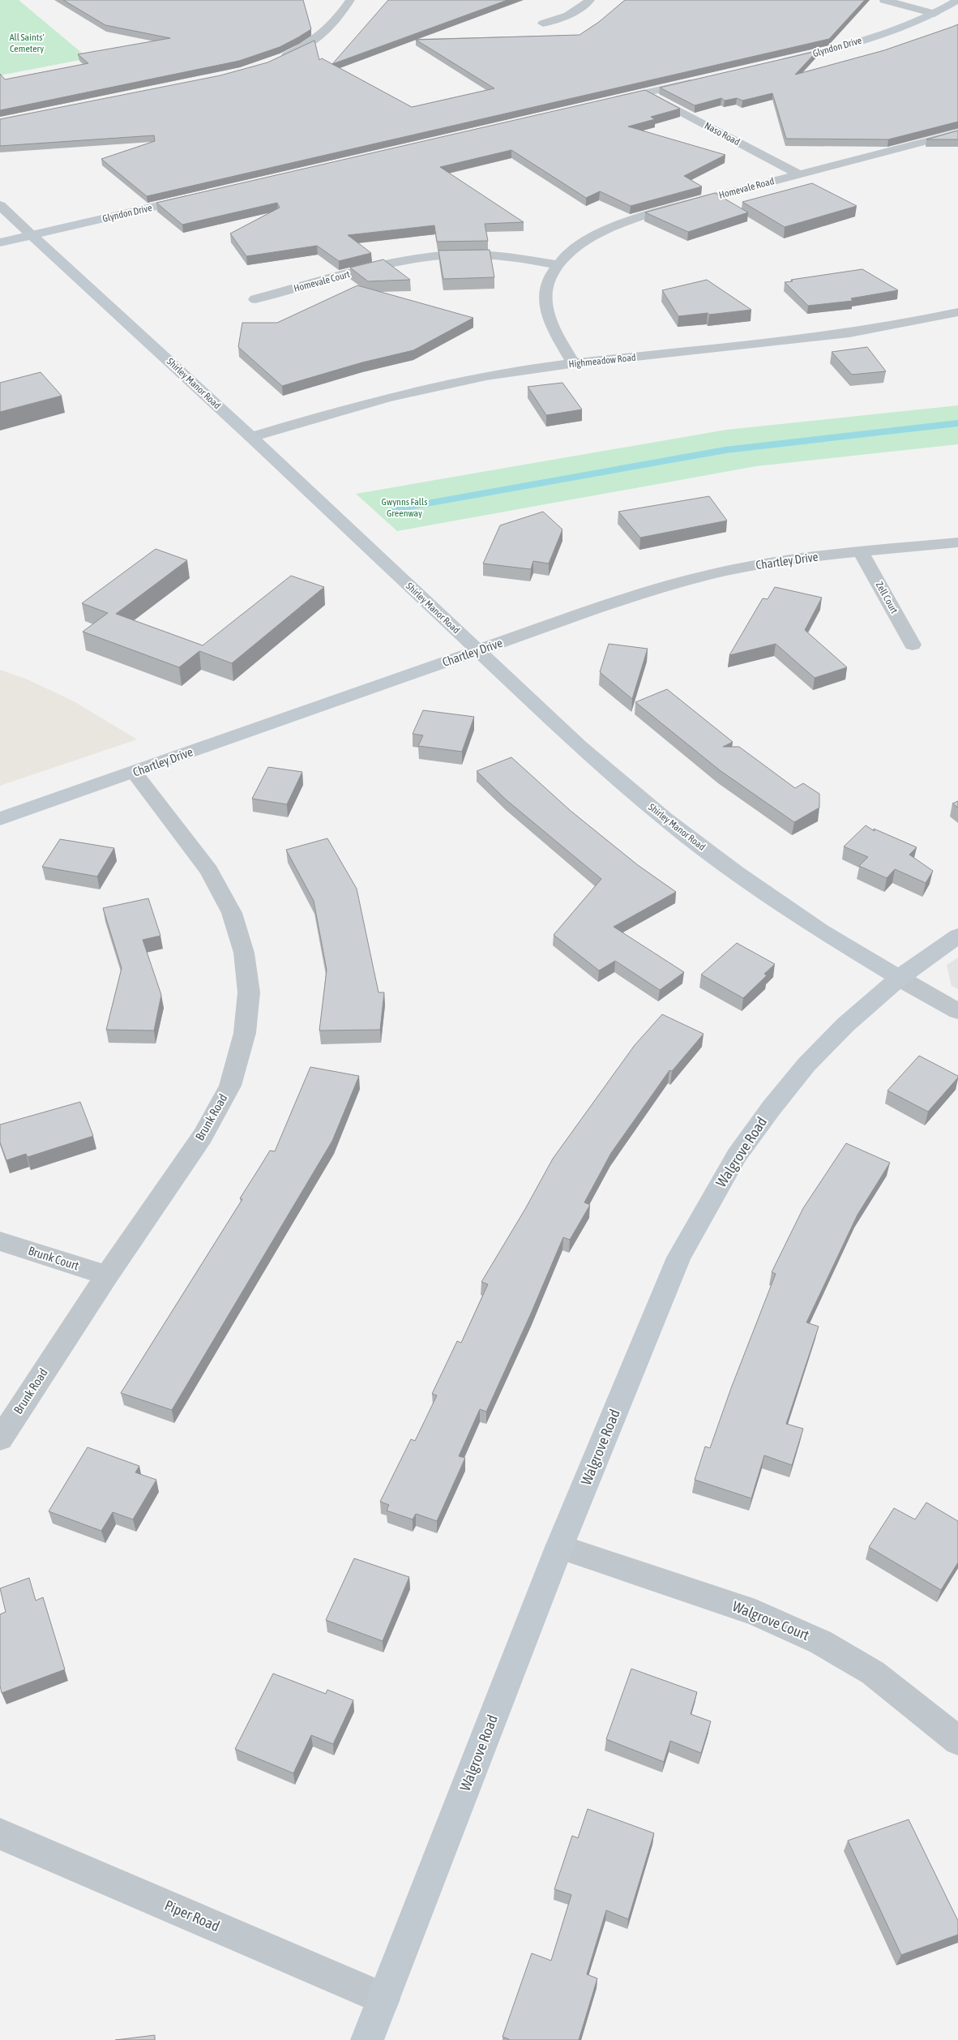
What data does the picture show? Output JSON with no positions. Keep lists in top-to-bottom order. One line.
{"streets":{"street":["Glyndon Drive","Naso Road","Homevale Road","Homevale Court","Highmeadow Road","Shirley Manor Road","Chartley Drive","Zell Court","Brunk Road","Walgrove Road","Brunk Court","Walgrove Court","Piper Road"]},"crossings":[["Glyndon Drive","Shirley Manor Road"],["Naso Road","Homevale Road"],["Homevale Road","Homevale Court"],["Homevale Road","Highmeadow Road"],["Highmeadow Road","Shirley Manor Road"],["Shirley Manor Road","Chartley Drive"],["Shirley Manor Road","Walgrove Road"],["Chartley Drive","Zell Court"],["Chartley Drive","Brunk Road"],["Brunk Road","Brunk Court"],["Walgrove Road","Walgrove Court"],["Walgrove Road","Piper Road"]],"parks":["All Saints' Cemetery","Gwynns Falls Greenway"]}
